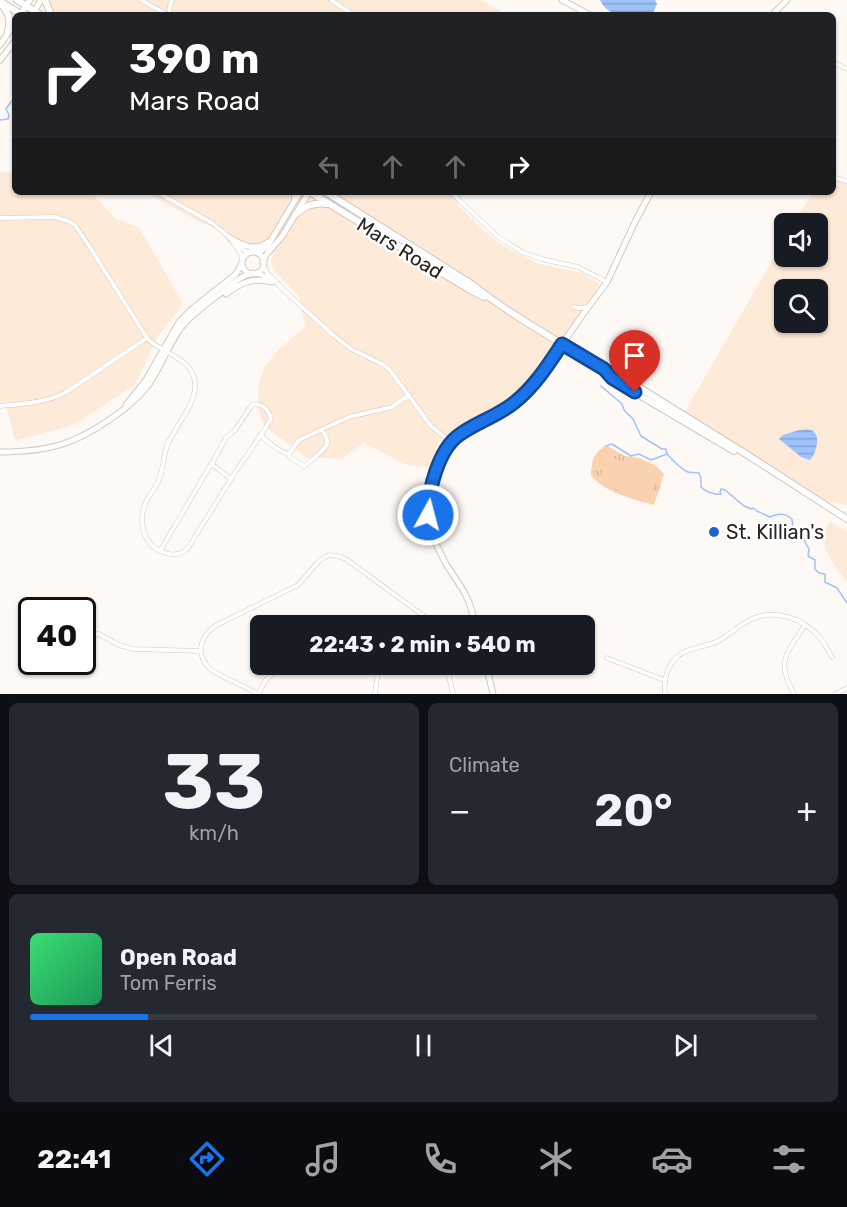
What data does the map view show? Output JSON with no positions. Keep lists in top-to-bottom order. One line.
{"streets":{"main road":["Mars Road"]},"places":["St. Killian's"],"page":{"turn":["390 m","Mars Road"],"limit":"40","trip":"22:43 · 2 min · 540 m","tile":[["33","km/h"],"Climate"],"heat":["−","20°","+"],"song":["Open Road","Tom Ferris"],"tabs":"22:41"}}
